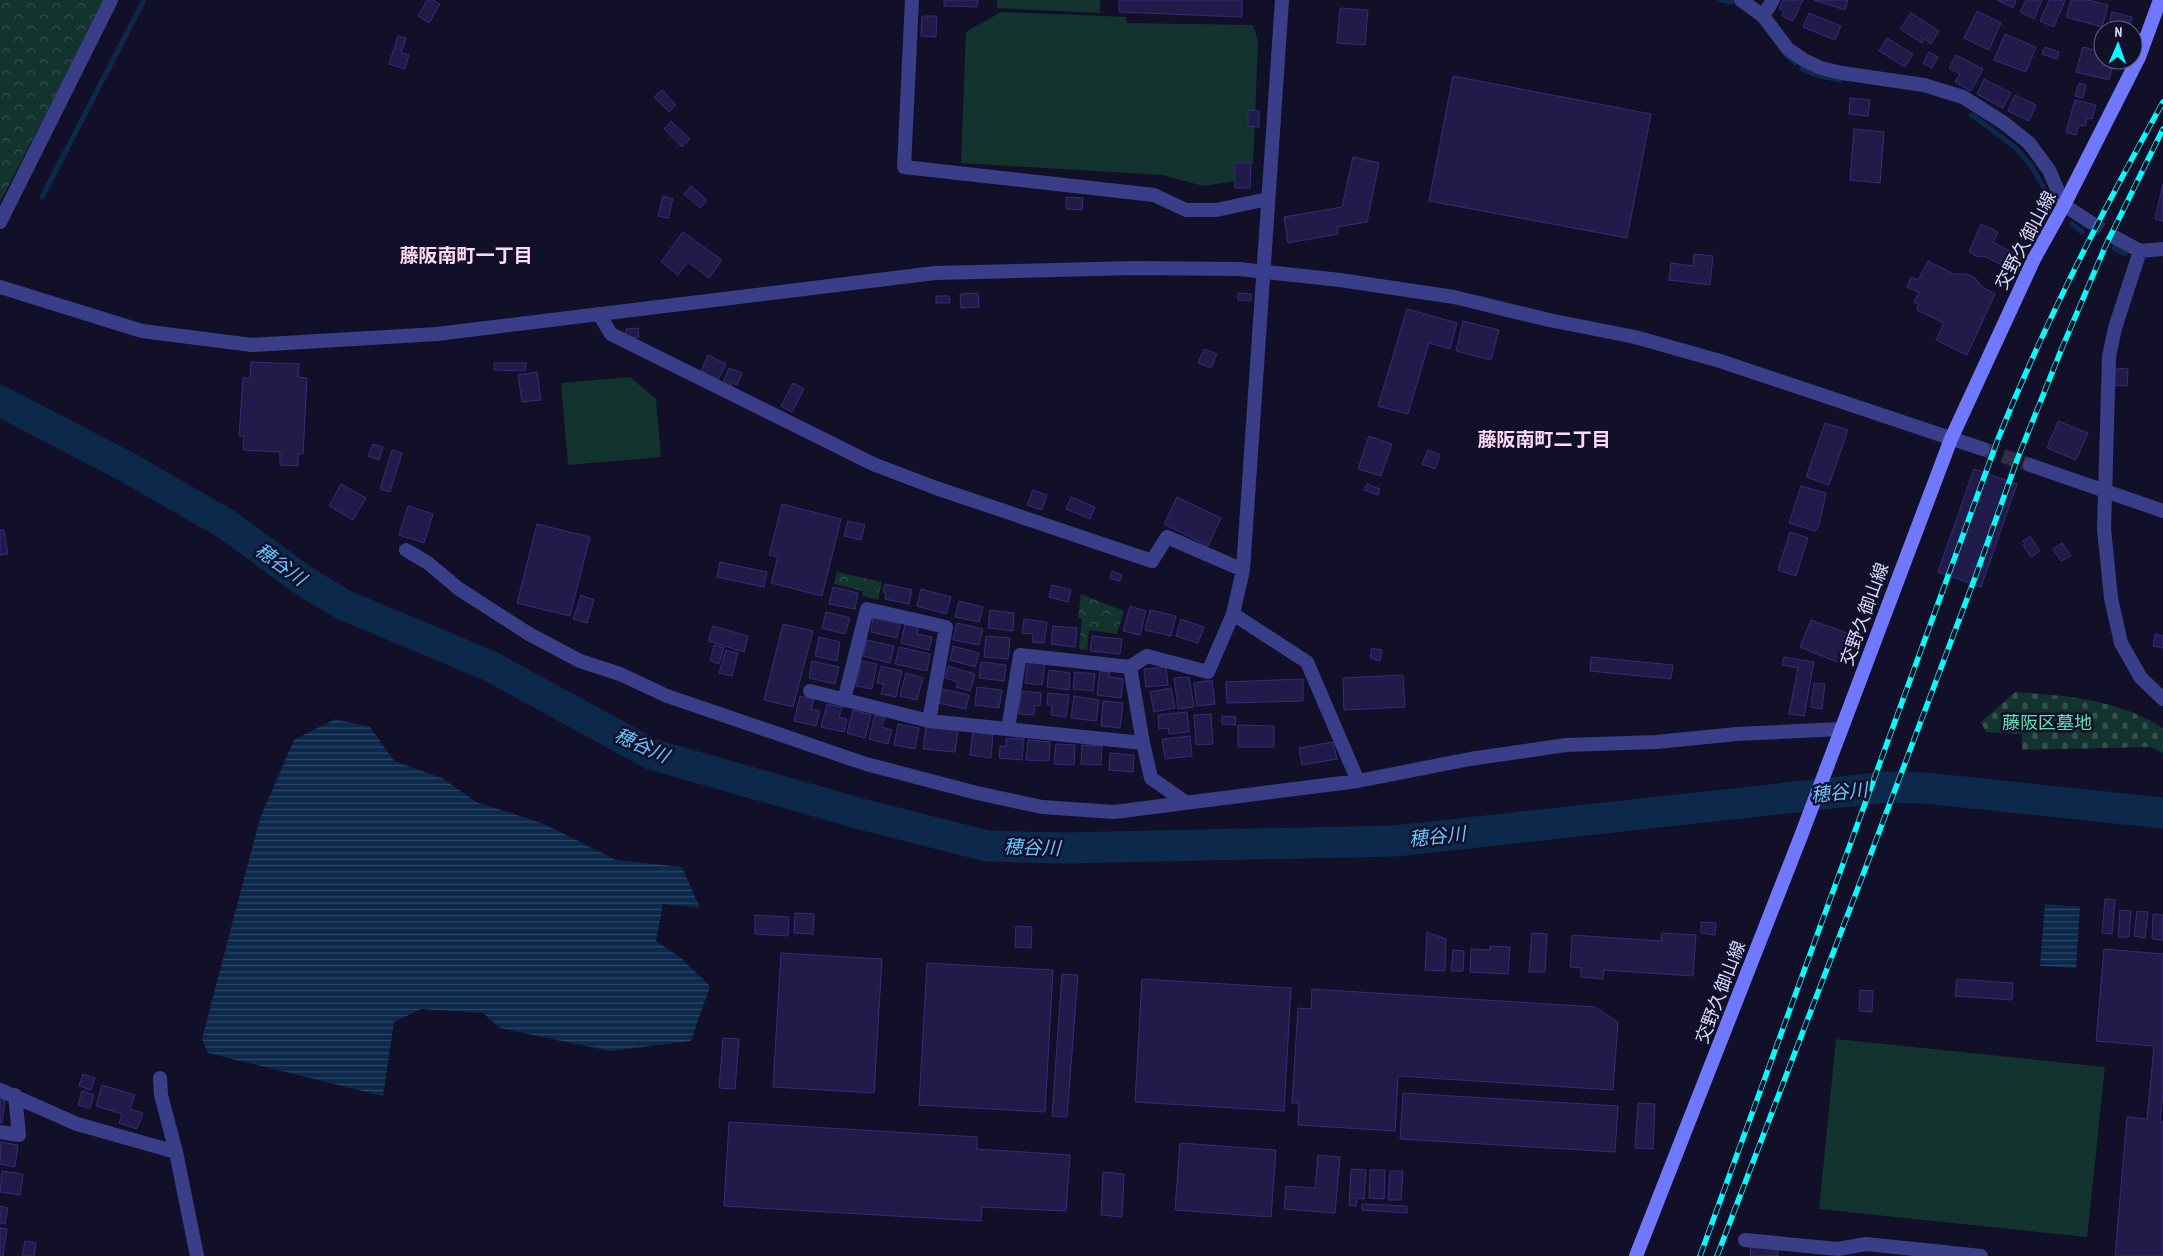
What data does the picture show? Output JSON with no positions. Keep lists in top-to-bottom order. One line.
{"streets":{"main road":["交野久御山線"]},"districts":["藤阪南町一丁目","藤阪南町二丁目"],"water":["穂谷川"],"parks":["藤阪区墓地"],"north":"top"}
